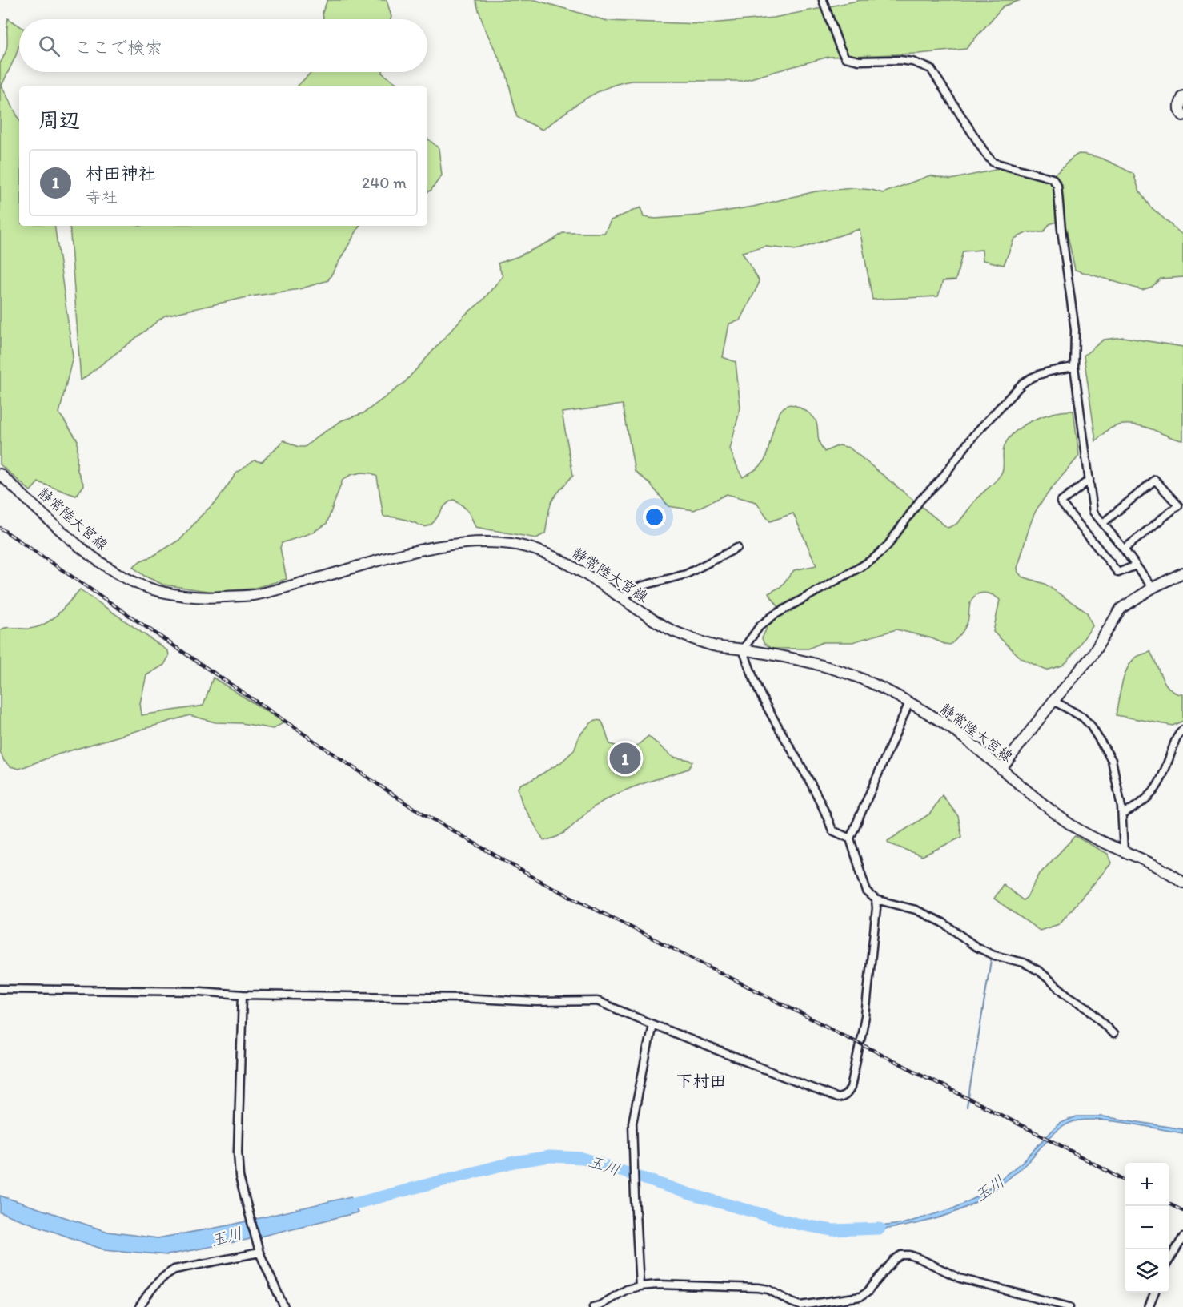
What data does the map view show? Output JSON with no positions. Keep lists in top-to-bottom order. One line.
{"streets":{"main road":["静常陸大宮線"]},"districts":["下村田"],"water":["玉川"],"page":{"search":"ここで検索","heading":"周辺","list":[{"mark":"1","name":"村田神社","note":"寺社","value":"240 m"}],"pins":"1","map_buttons":["+","−"]}}
